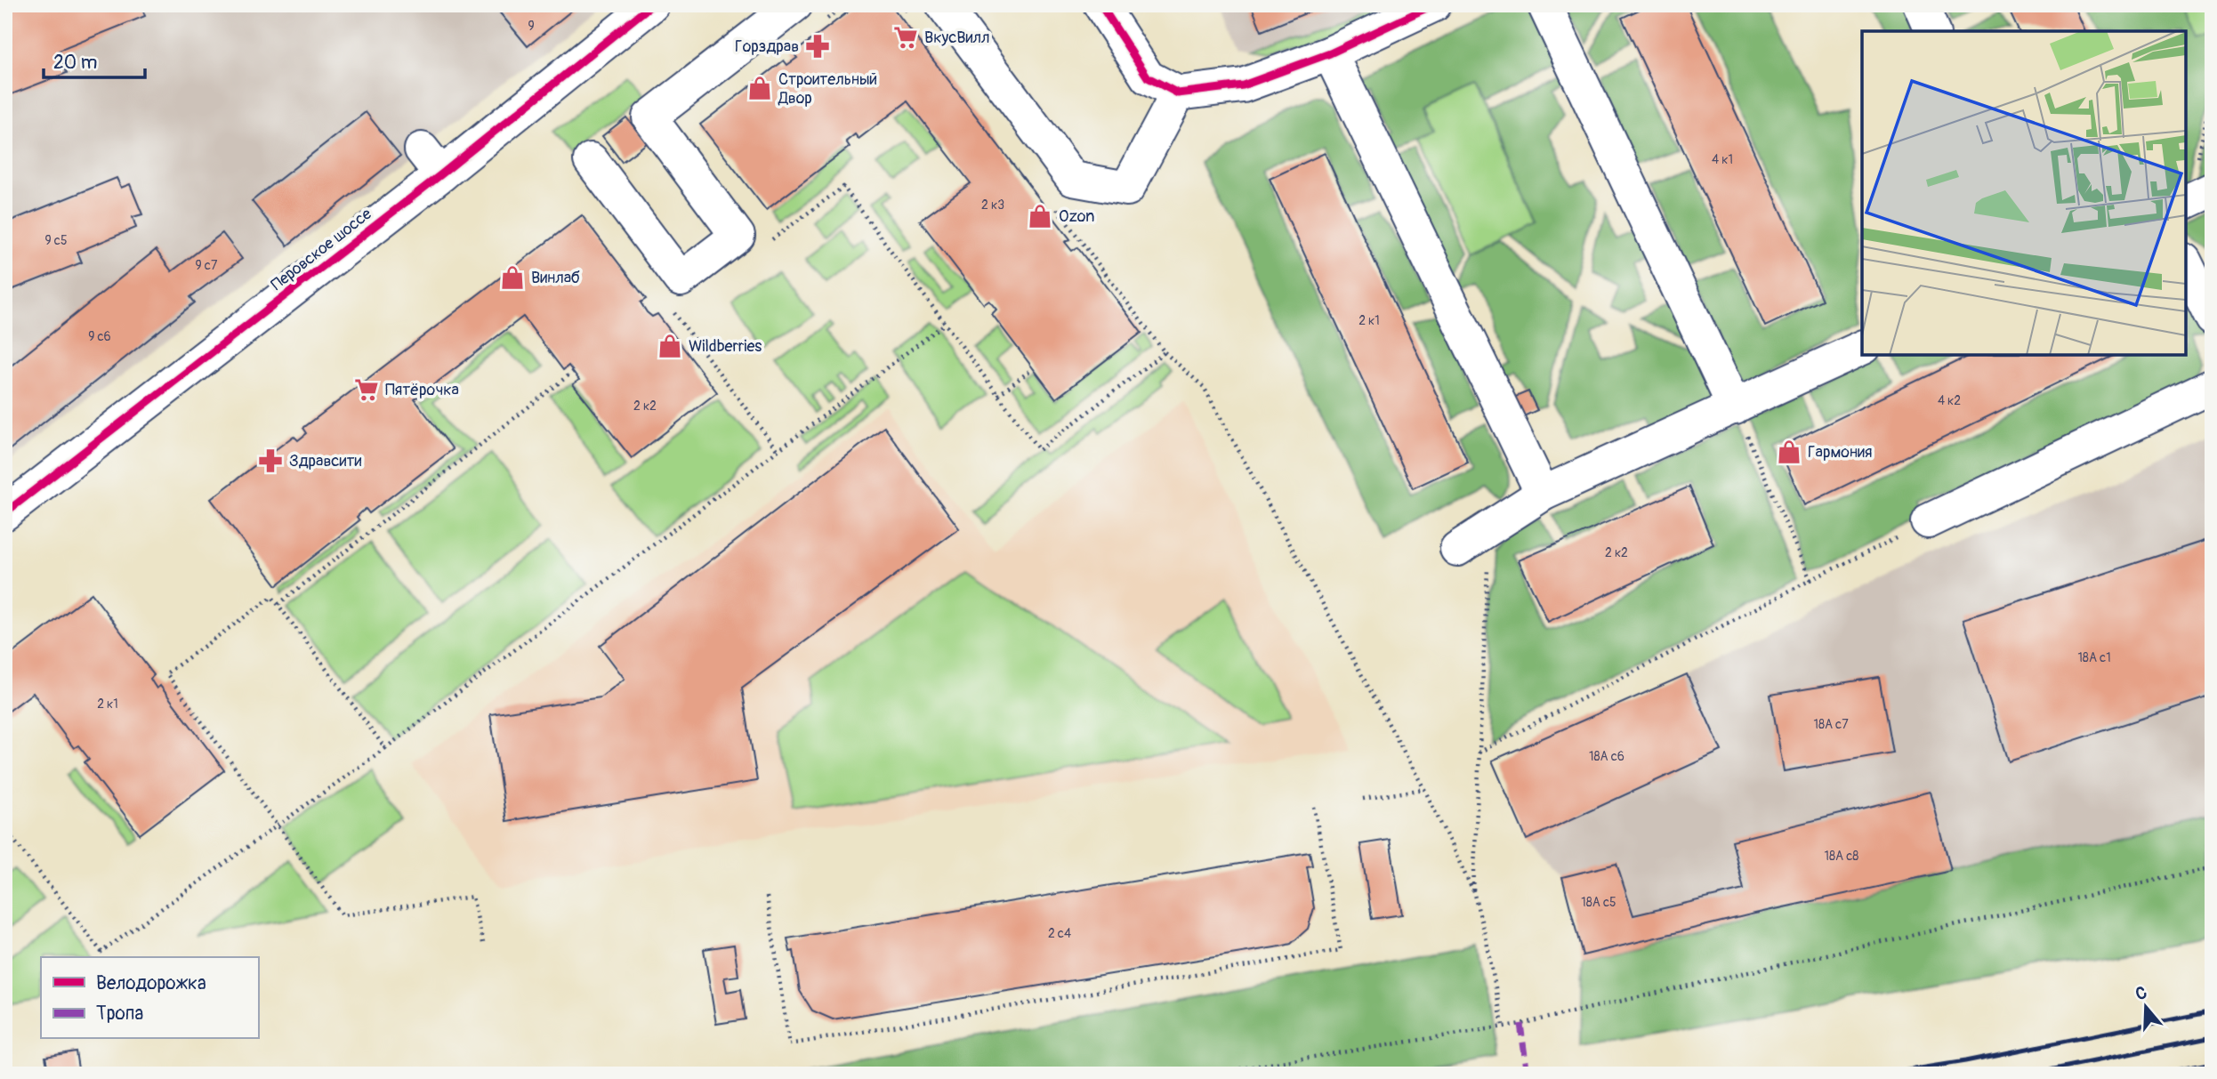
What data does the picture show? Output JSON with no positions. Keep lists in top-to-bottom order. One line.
{"streets":{"street":["Перовское шоссе"]},"places":{"supermarket":["ВкусВилл","Пятёрочка"],"pharmacy":["Горздрав","Здравсити"],"shop":["Строительный Двор","Ozon","Винлаб","Wildberries","Гармония"]},"house_numbers":["9","4 к1","2 к3","9 с5","9 с7","2 к1","9 с6","4 к2","2 к2","2 к2","18А с1","2 к1","18А с7","18А с6","18А с8","18А с5","2 с4"],"legend":["Велодорожка","Тропа"],"scale_bar":"20 m","north":"top"}
